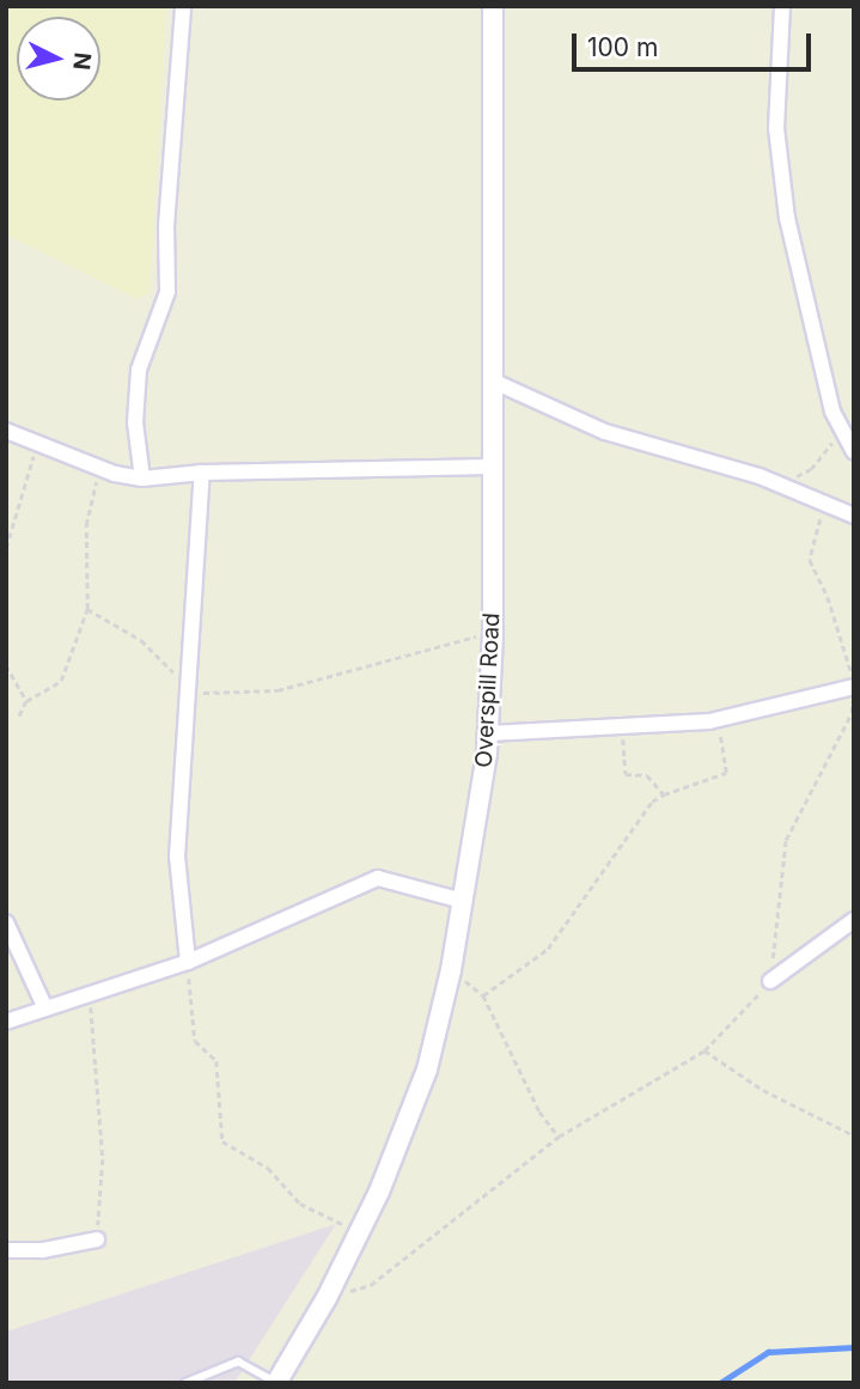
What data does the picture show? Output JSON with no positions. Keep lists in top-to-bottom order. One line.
{"streets":{"street":["Overspill Road"]},"scale_bar":"100 m","north":"right"}
